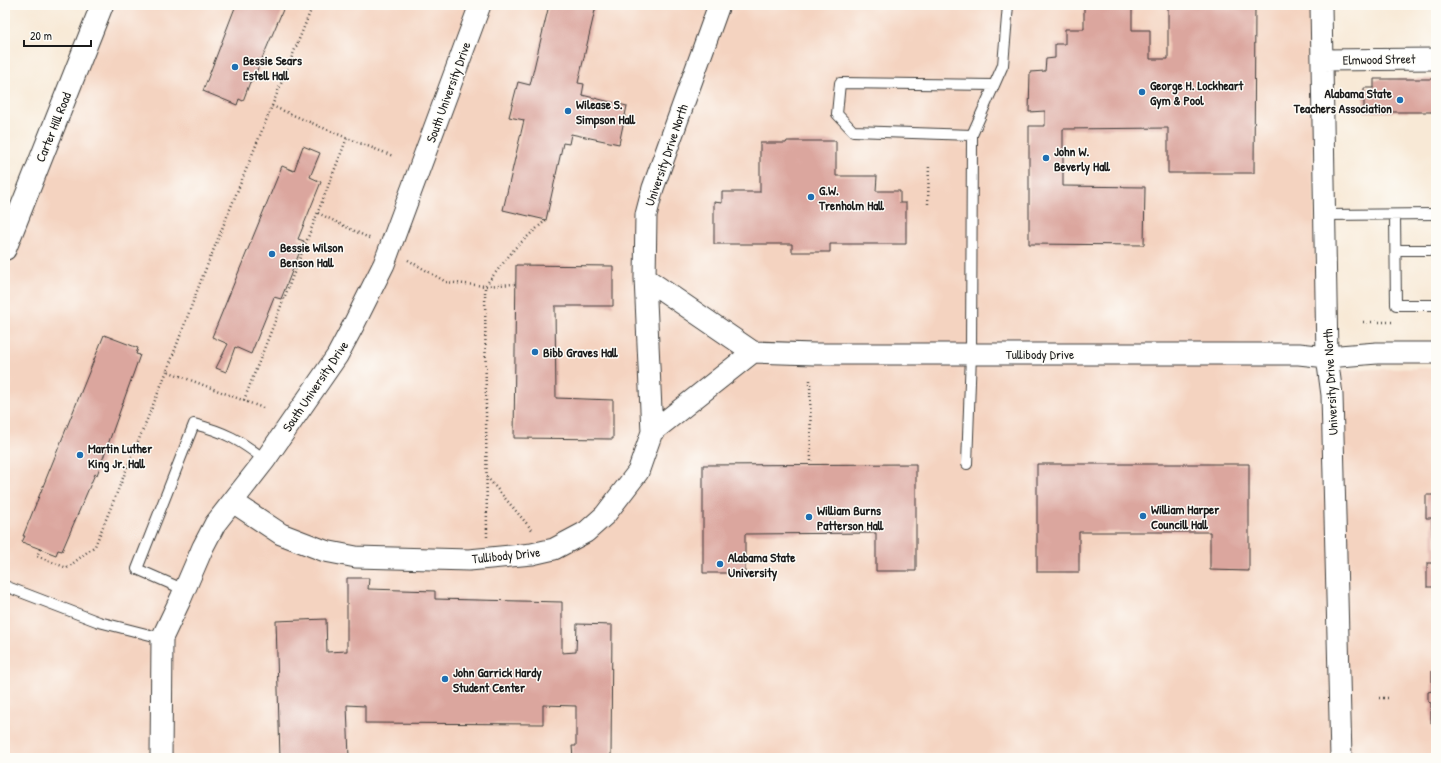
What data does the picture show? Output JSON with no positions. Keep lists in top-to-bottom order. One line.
{"streets":{"main road":["Carter Hill Road"],"street":["Elmwood Street","South University Drive","University Drive North","Tullibody Drive"]},"crossings":[["Elmwood Street","University Drive North"],["South University Drive","Tullibody Drive"],["University Drive North","Tullibody Drive"]],"places":["Bessie Sears Estell Hall","George H. Lockheart Gym & Pool","Alabama State Teachers Association","Wilease S. Simpson Hall","John W. Beverly Hall","G.W. Trenholm Hall","Bessie Wilson Benson Hall","Bibb Graves Hall","Martin Luther King Jr. Hall","William Harper Councill Hall","William Burns Patterson Hall","Alabama State University","John Garrick Hardy Student Center"],"scale_bar":"20 m"}
